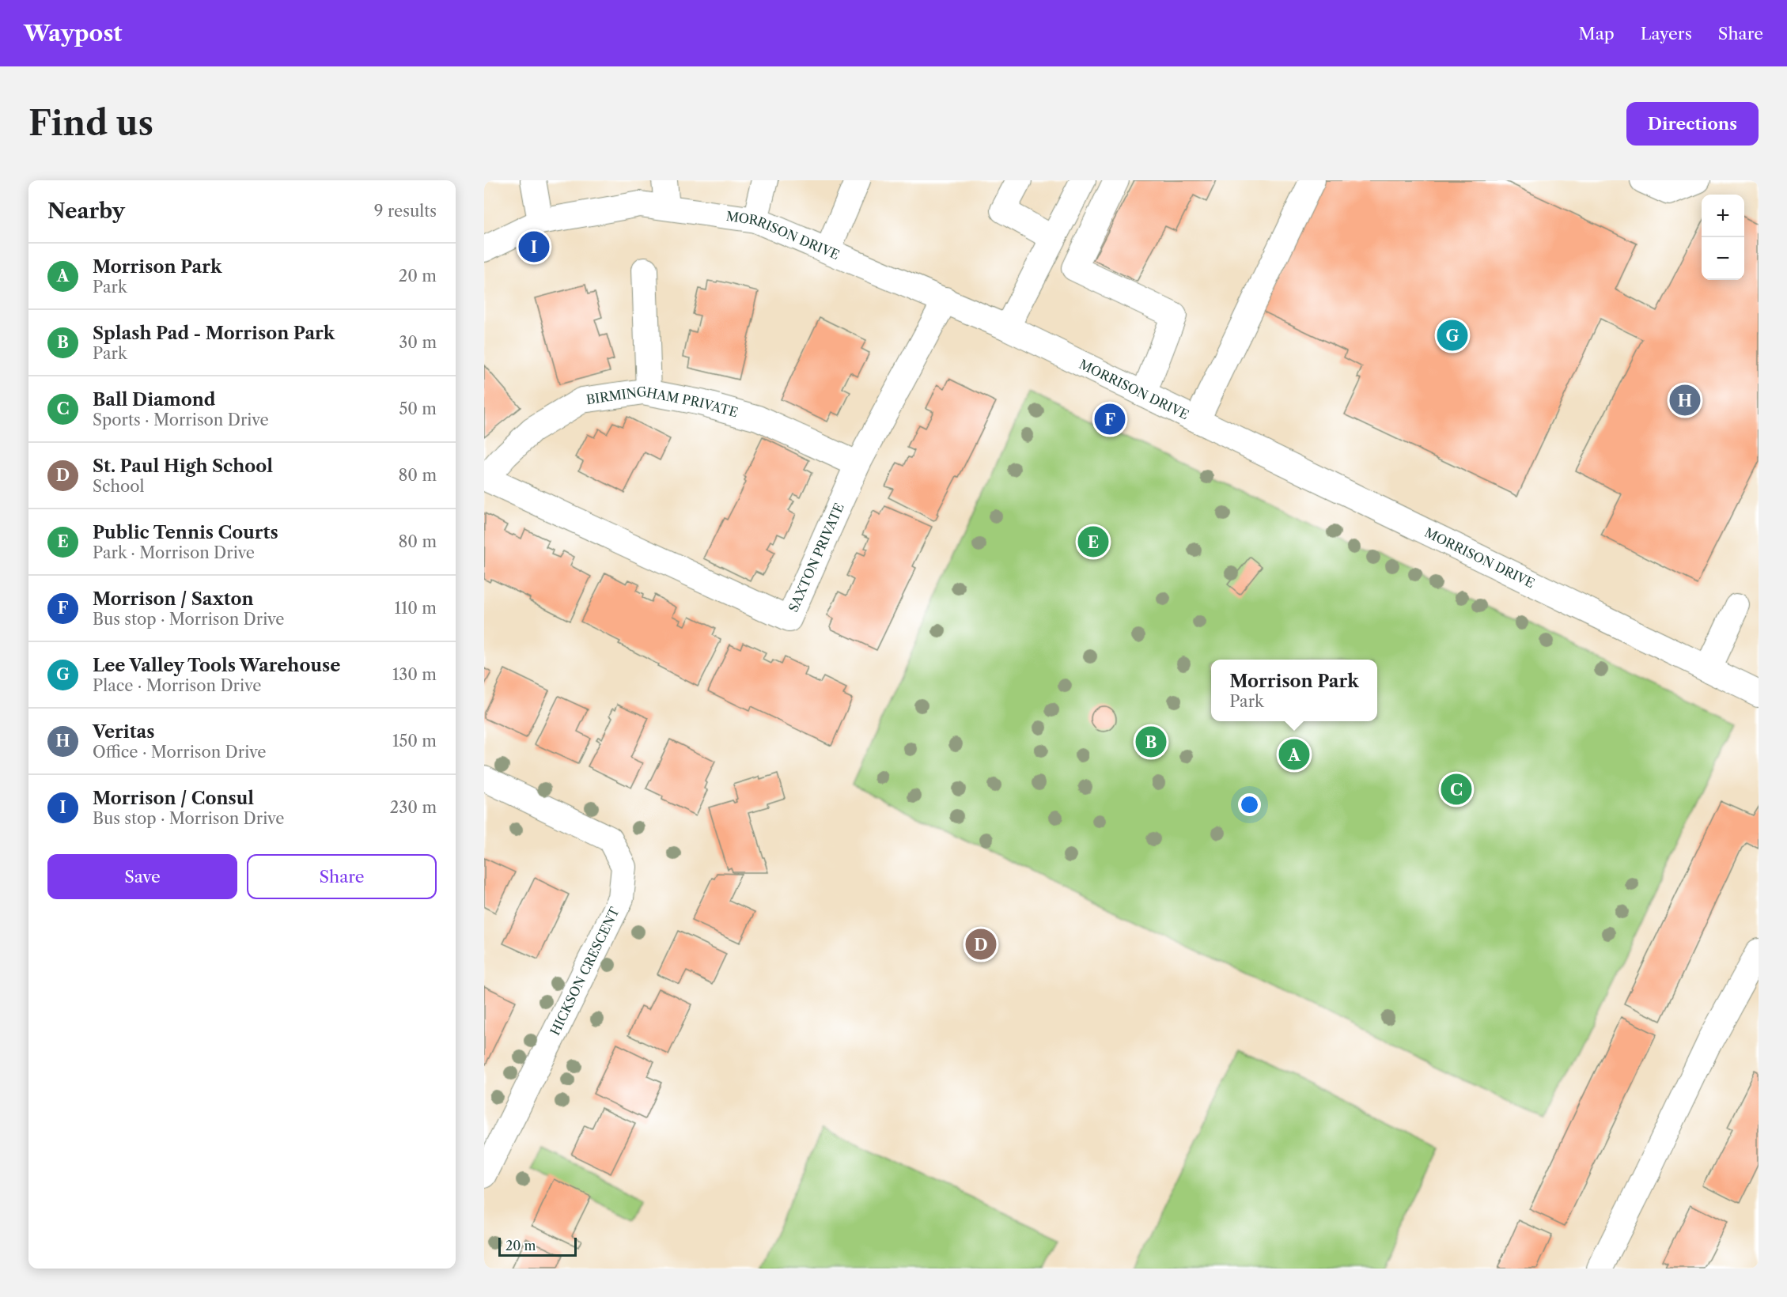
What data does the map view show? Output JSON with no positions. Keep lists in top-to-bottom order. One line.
{"streets":{"street":["MORRISON DRIVE","BIRMINGHAM PRIVATE","SAXTON PRIVATE","HICKSON CRESCENT"]},"crossings":[["MORRISON DRIVE","SAXTON PRIVATE"],["BIRMINGHAM PRIVATE","SAXTON PRIVATE"]],"scale_bar":"20 m","page":{"header":"Waypost","nav":["Map","Layers","Share"],"buttons":["Directions",["Save","Share"]],"title":"Find us","heading":["Nearby","9 results"],"map_buttons":["+","−"],"pins":["I","G","H","F","E","B","A","C","D"],"list":[{"mark":"A","name":"Morrison Park","note":"Park","value":"20 m"},{"mark":"B","name":"Splash Pad - Morrison Park","note":"Park","value":"30 m"},{"mark":"C","name":"Ball Diamond","note":"Sports · Morrison Drive","value":"50 m"},{"mark":"D","name":"St. Paul High School","note":"School","value":"80 m"},{"mark":"E","name":"Public Tennis Courts","note":"Park · Morrison Drive","value":"80 m"},{"mark":"F","name":"Morrison / Saxton","note":"Bus stop · Morrison Drive","value":"110 m"},{"mark":"G","name":"Lee Valley Tools Warehouse","note":"Place · Morrison Drive","value":"130 m"},{"mark":"H","name":"Veritas","note":"Office · Morrison Drive","value":"150 m"},{"mark":"I","name":"Morrison / Consul","note":"Bus stop · Morrison Drive","value":"230 m"}],"popup":["Morrison Park","Park"],"scale":"20 m"}}
